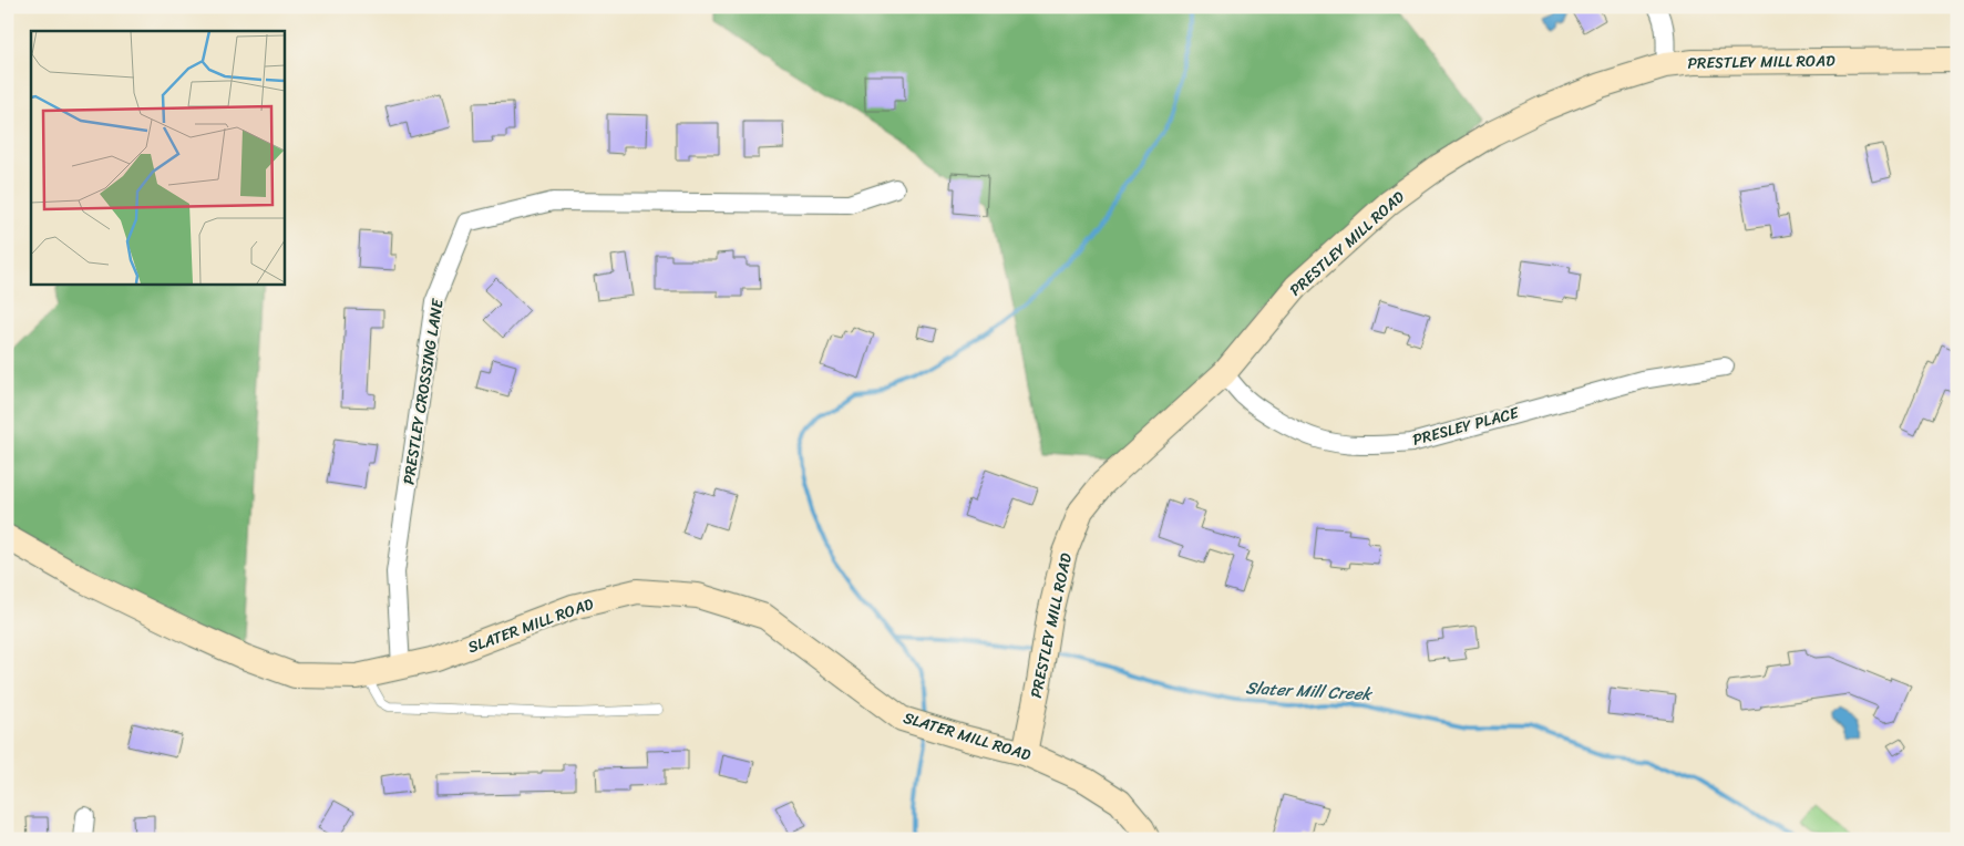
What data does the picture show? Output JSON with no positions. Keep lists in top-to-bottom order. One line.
{"streets":{"street":["PRESTLEY MILL ROAD","PRESTLEY CROSSING LANE","PRESLEY PLACE","SLATER MILL ROAD"]},"crossings":[["PRESTLEY MILL ROAD","PRESLEY PLACE"],["PRESTLEY MILL ROAD","SLATER MILL ROAD"],["PRESTLEY CROSSING LANE","SLATER MILL ROAD"]],"water":["Slater Mill Creek"]}
